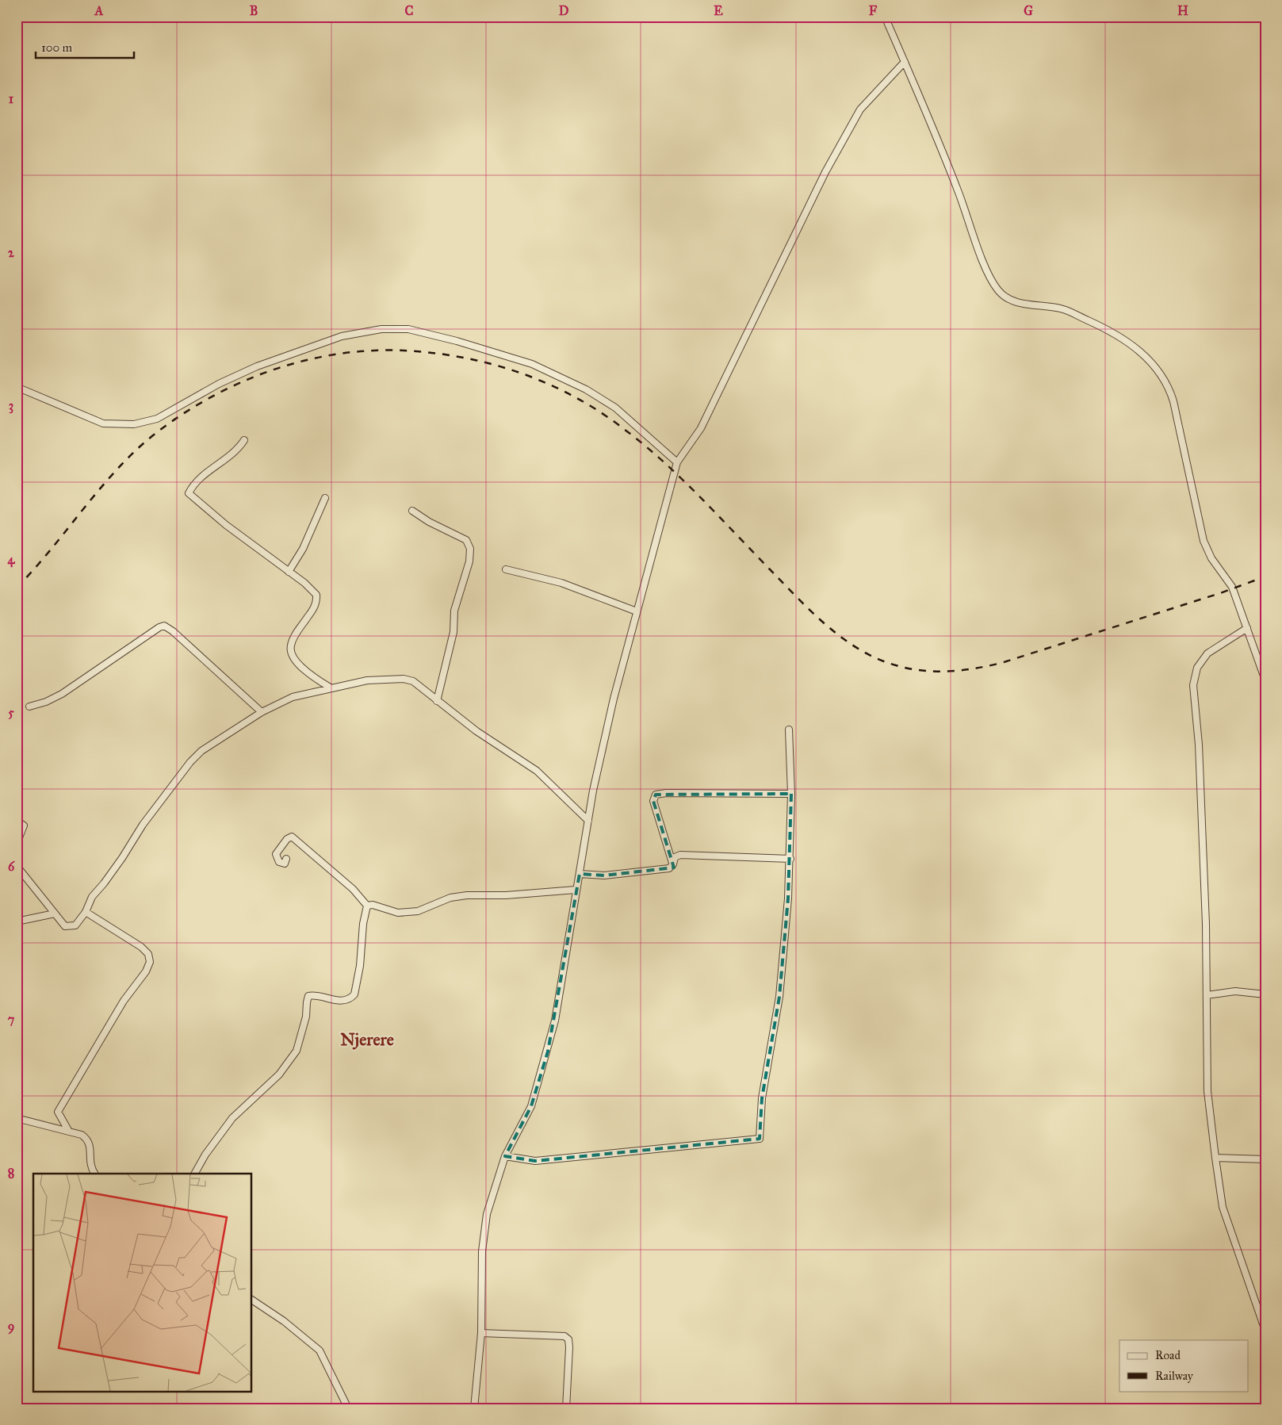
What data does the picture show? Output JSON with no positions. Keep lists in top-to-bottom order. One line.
{"districts":["Njerere"],"legend":["Road","Railway"],"scale_bar":"100 m","grid":{"columns":["A","B","C","D","E","F","G","H"],"rows":["1","2","3","4","5","6","7","8","9"]}}
